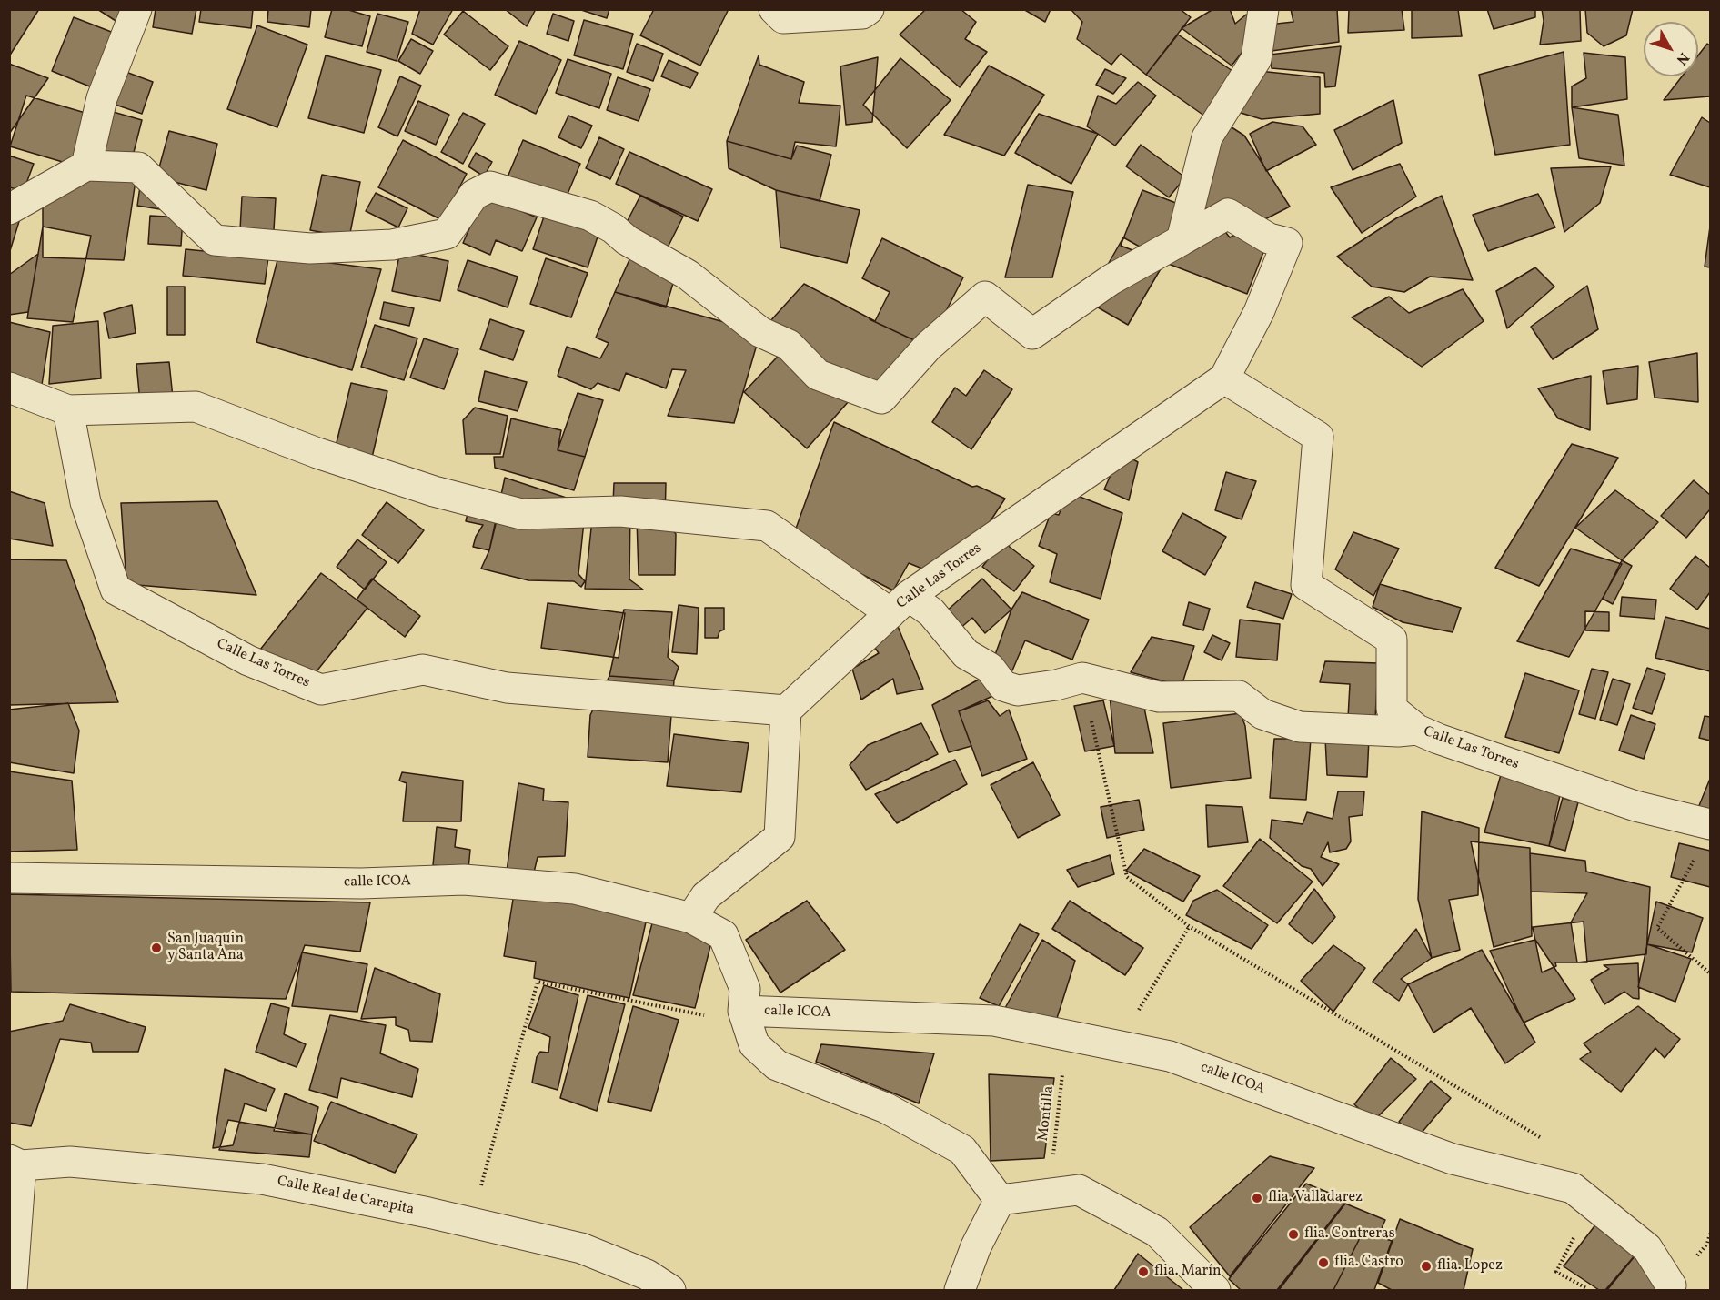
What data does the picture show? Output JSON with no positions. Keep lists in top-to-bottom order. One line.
{"streets":{"street":["Calle Las Torres","calle ICOA","Calle Real de Carapita"],"path":["Montilla"]},"crossings":[["calle ICOA","Montilla"]],"places":["San Juaquin y Santa Ana","flia. Valladarez","flia. Contreras","flia. Castro","flia. Lopez","flia. Marín"],"north":"bottom right"}
